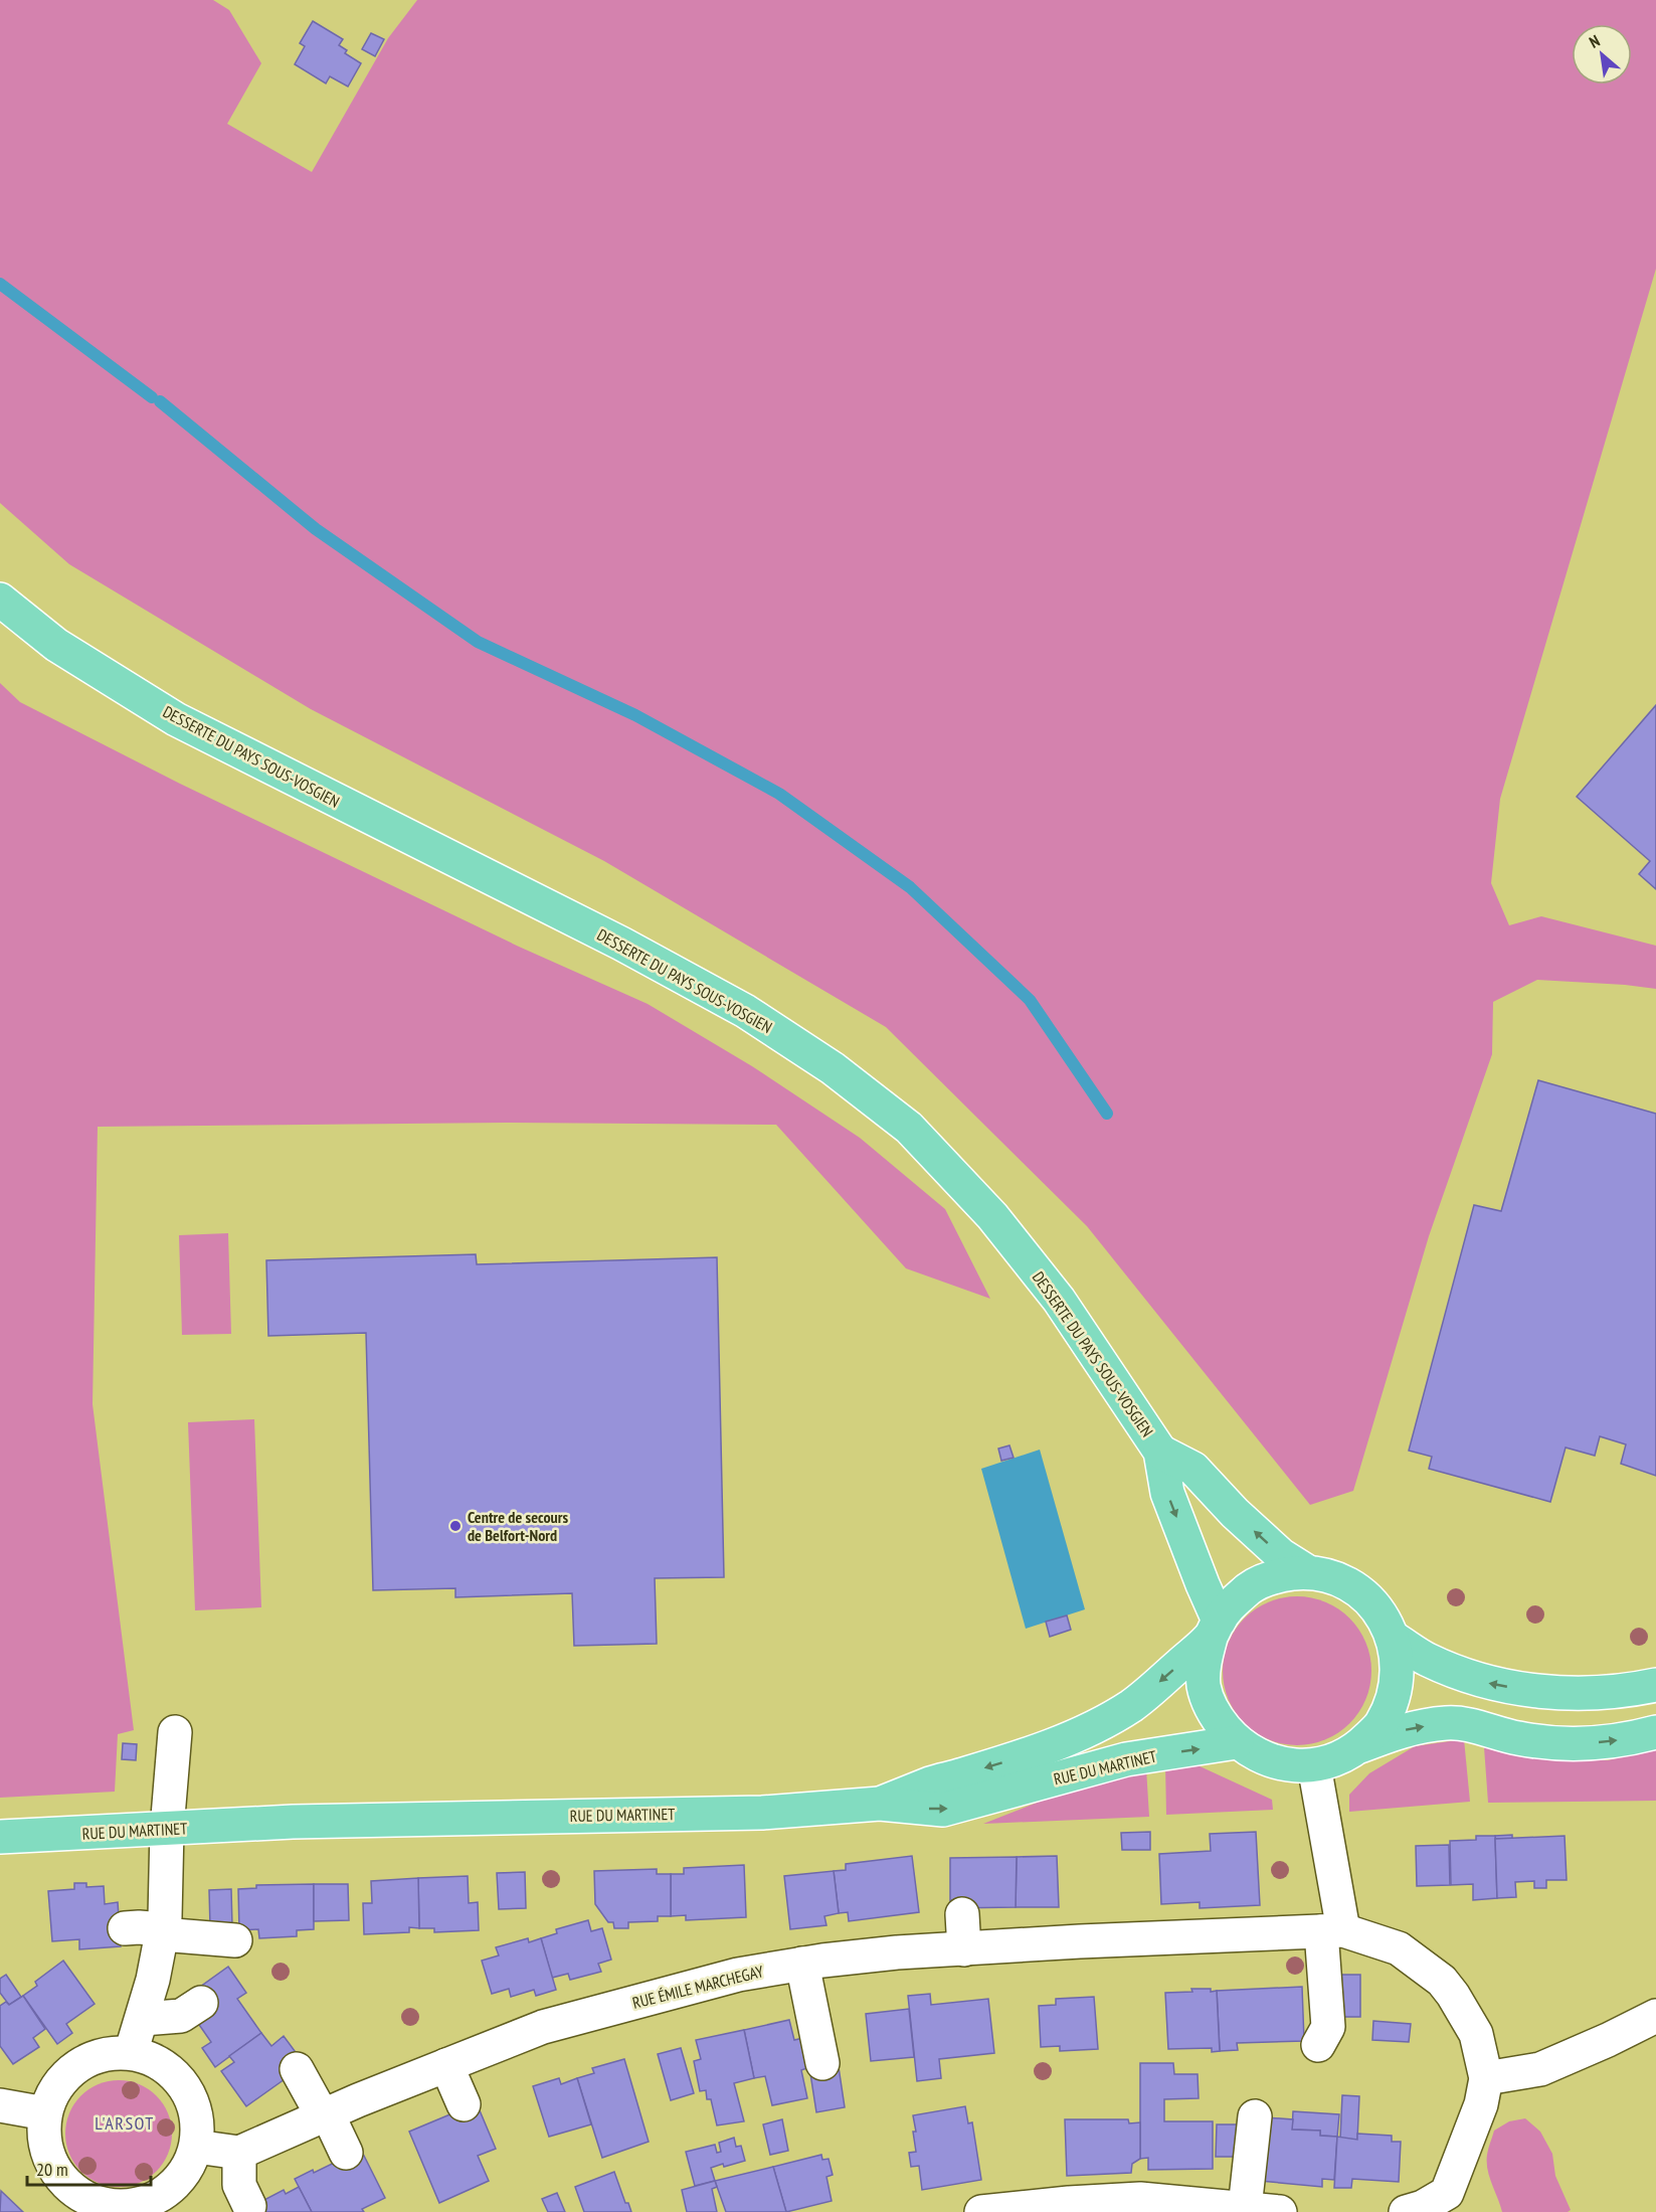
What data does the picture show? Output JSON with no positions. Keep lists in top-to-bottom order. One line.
{"streets":{"main road":["DESSERTE DU PAYS SOUS-VOSGIEN","RUE DU MARTINET"],"street":["RUE ÉMILE MARCHEGAY"]},"crossings":[["DESSERTE DU PAYS SOUS-VOSGIEN","RUE DU MARTINET"]],"districts":["L'ARSOT"],"places":["Centre de secours de Belfort-Nord"],"scale_bar":"20 m","north":"top left"}
